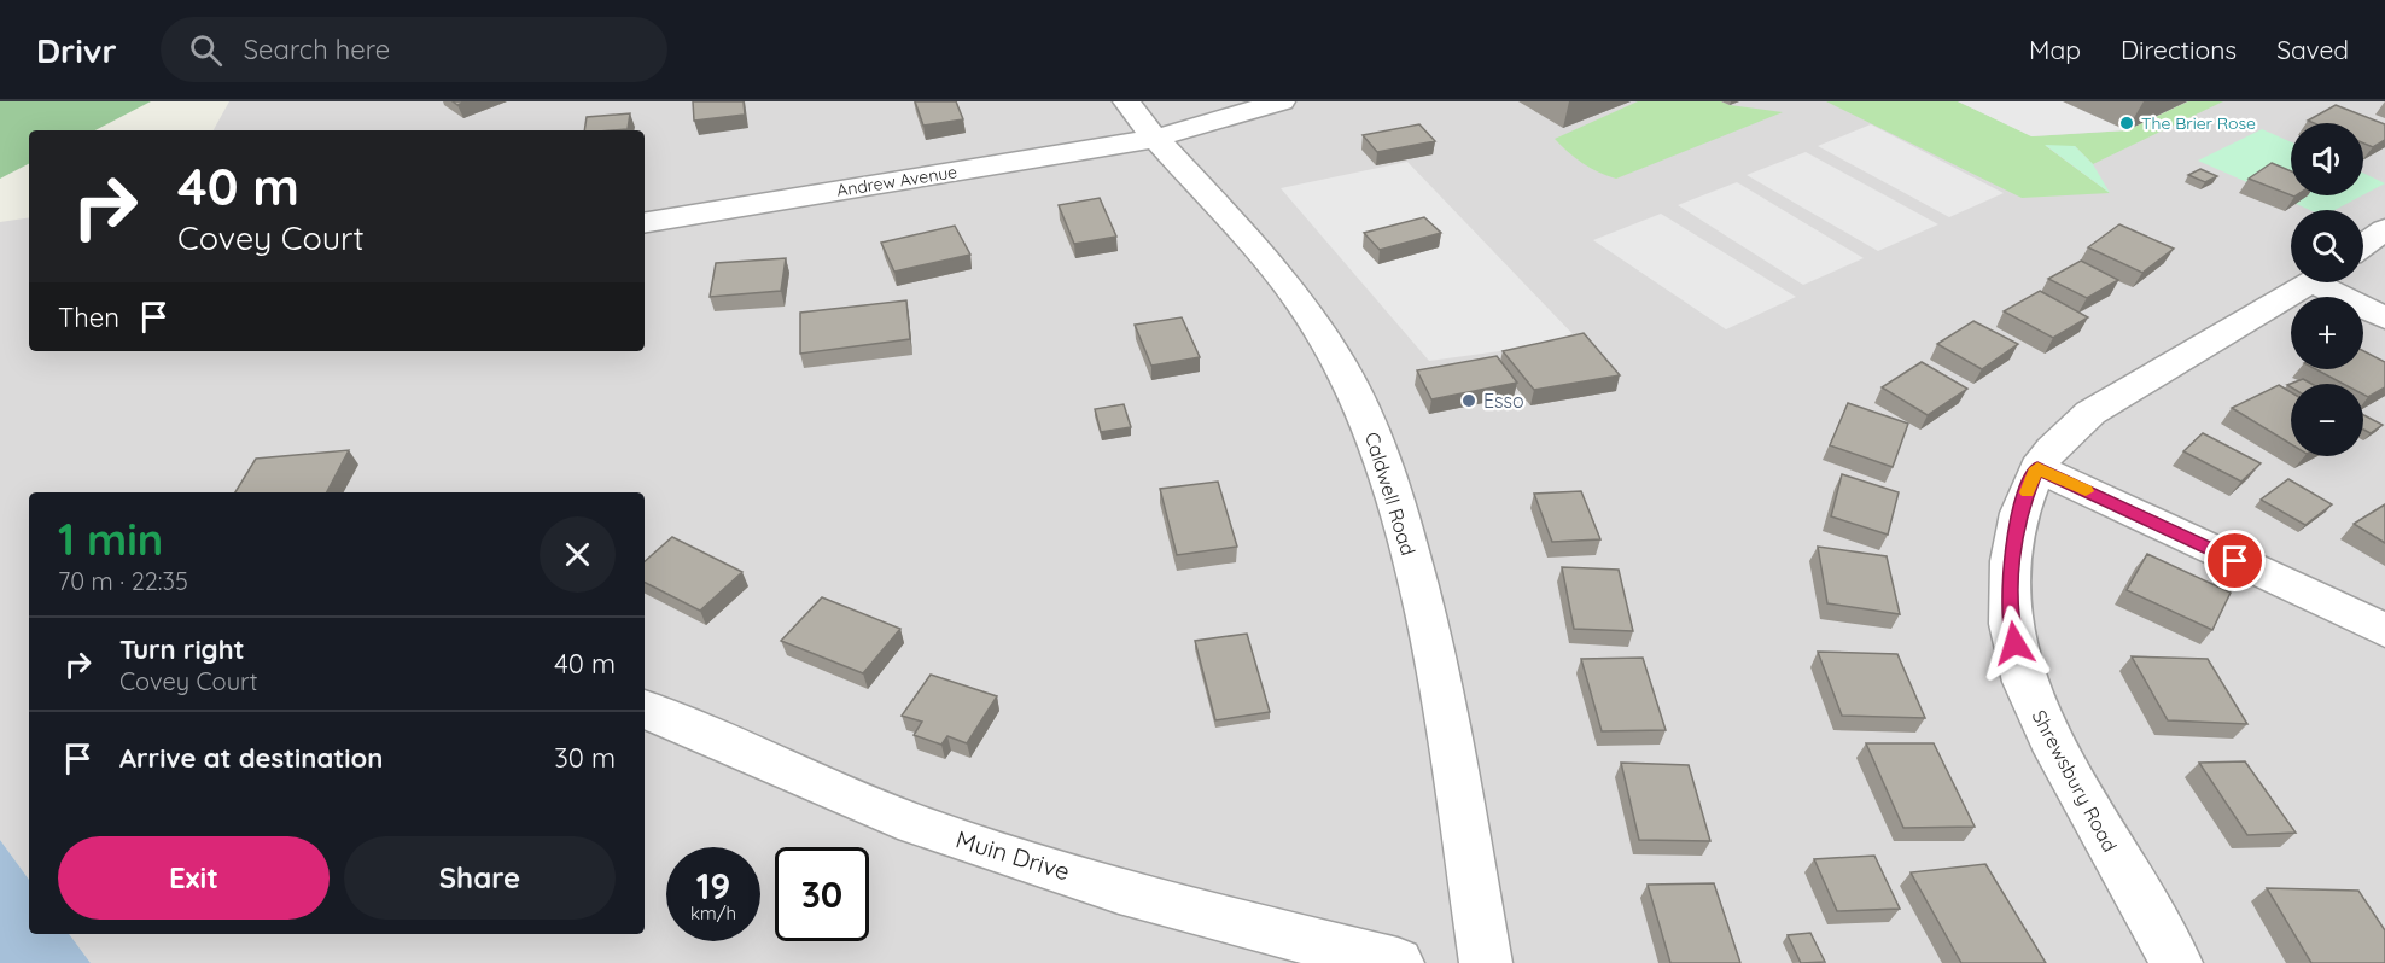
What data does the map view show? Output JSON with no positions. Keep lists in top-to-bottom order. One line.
{"streets":{"street":["Andrew Avenue","Caldwell Road","Shrewsbury Road","Muin Drive"]},"crossings":[["Andrew Avenue","Caldwell Road"]],"places":["The Brier Rose","Esso"],"page":{"header":"Drivr","search":"Search here","nav":["Map","Directions","Saved"],"map_buttons":["+","−"],"turn":["40 m","Covey Court"],"then":"Then","heading":["1 min","70 m · 22:35"],"list":[{"name":"Turn right","note":"Covey Court","value":"40 m"},{"name":"Arrive at destination","value":"30 m"}],"buttons":["Exit","Share"],"speed":"19 km/h","limit":"30"}}
